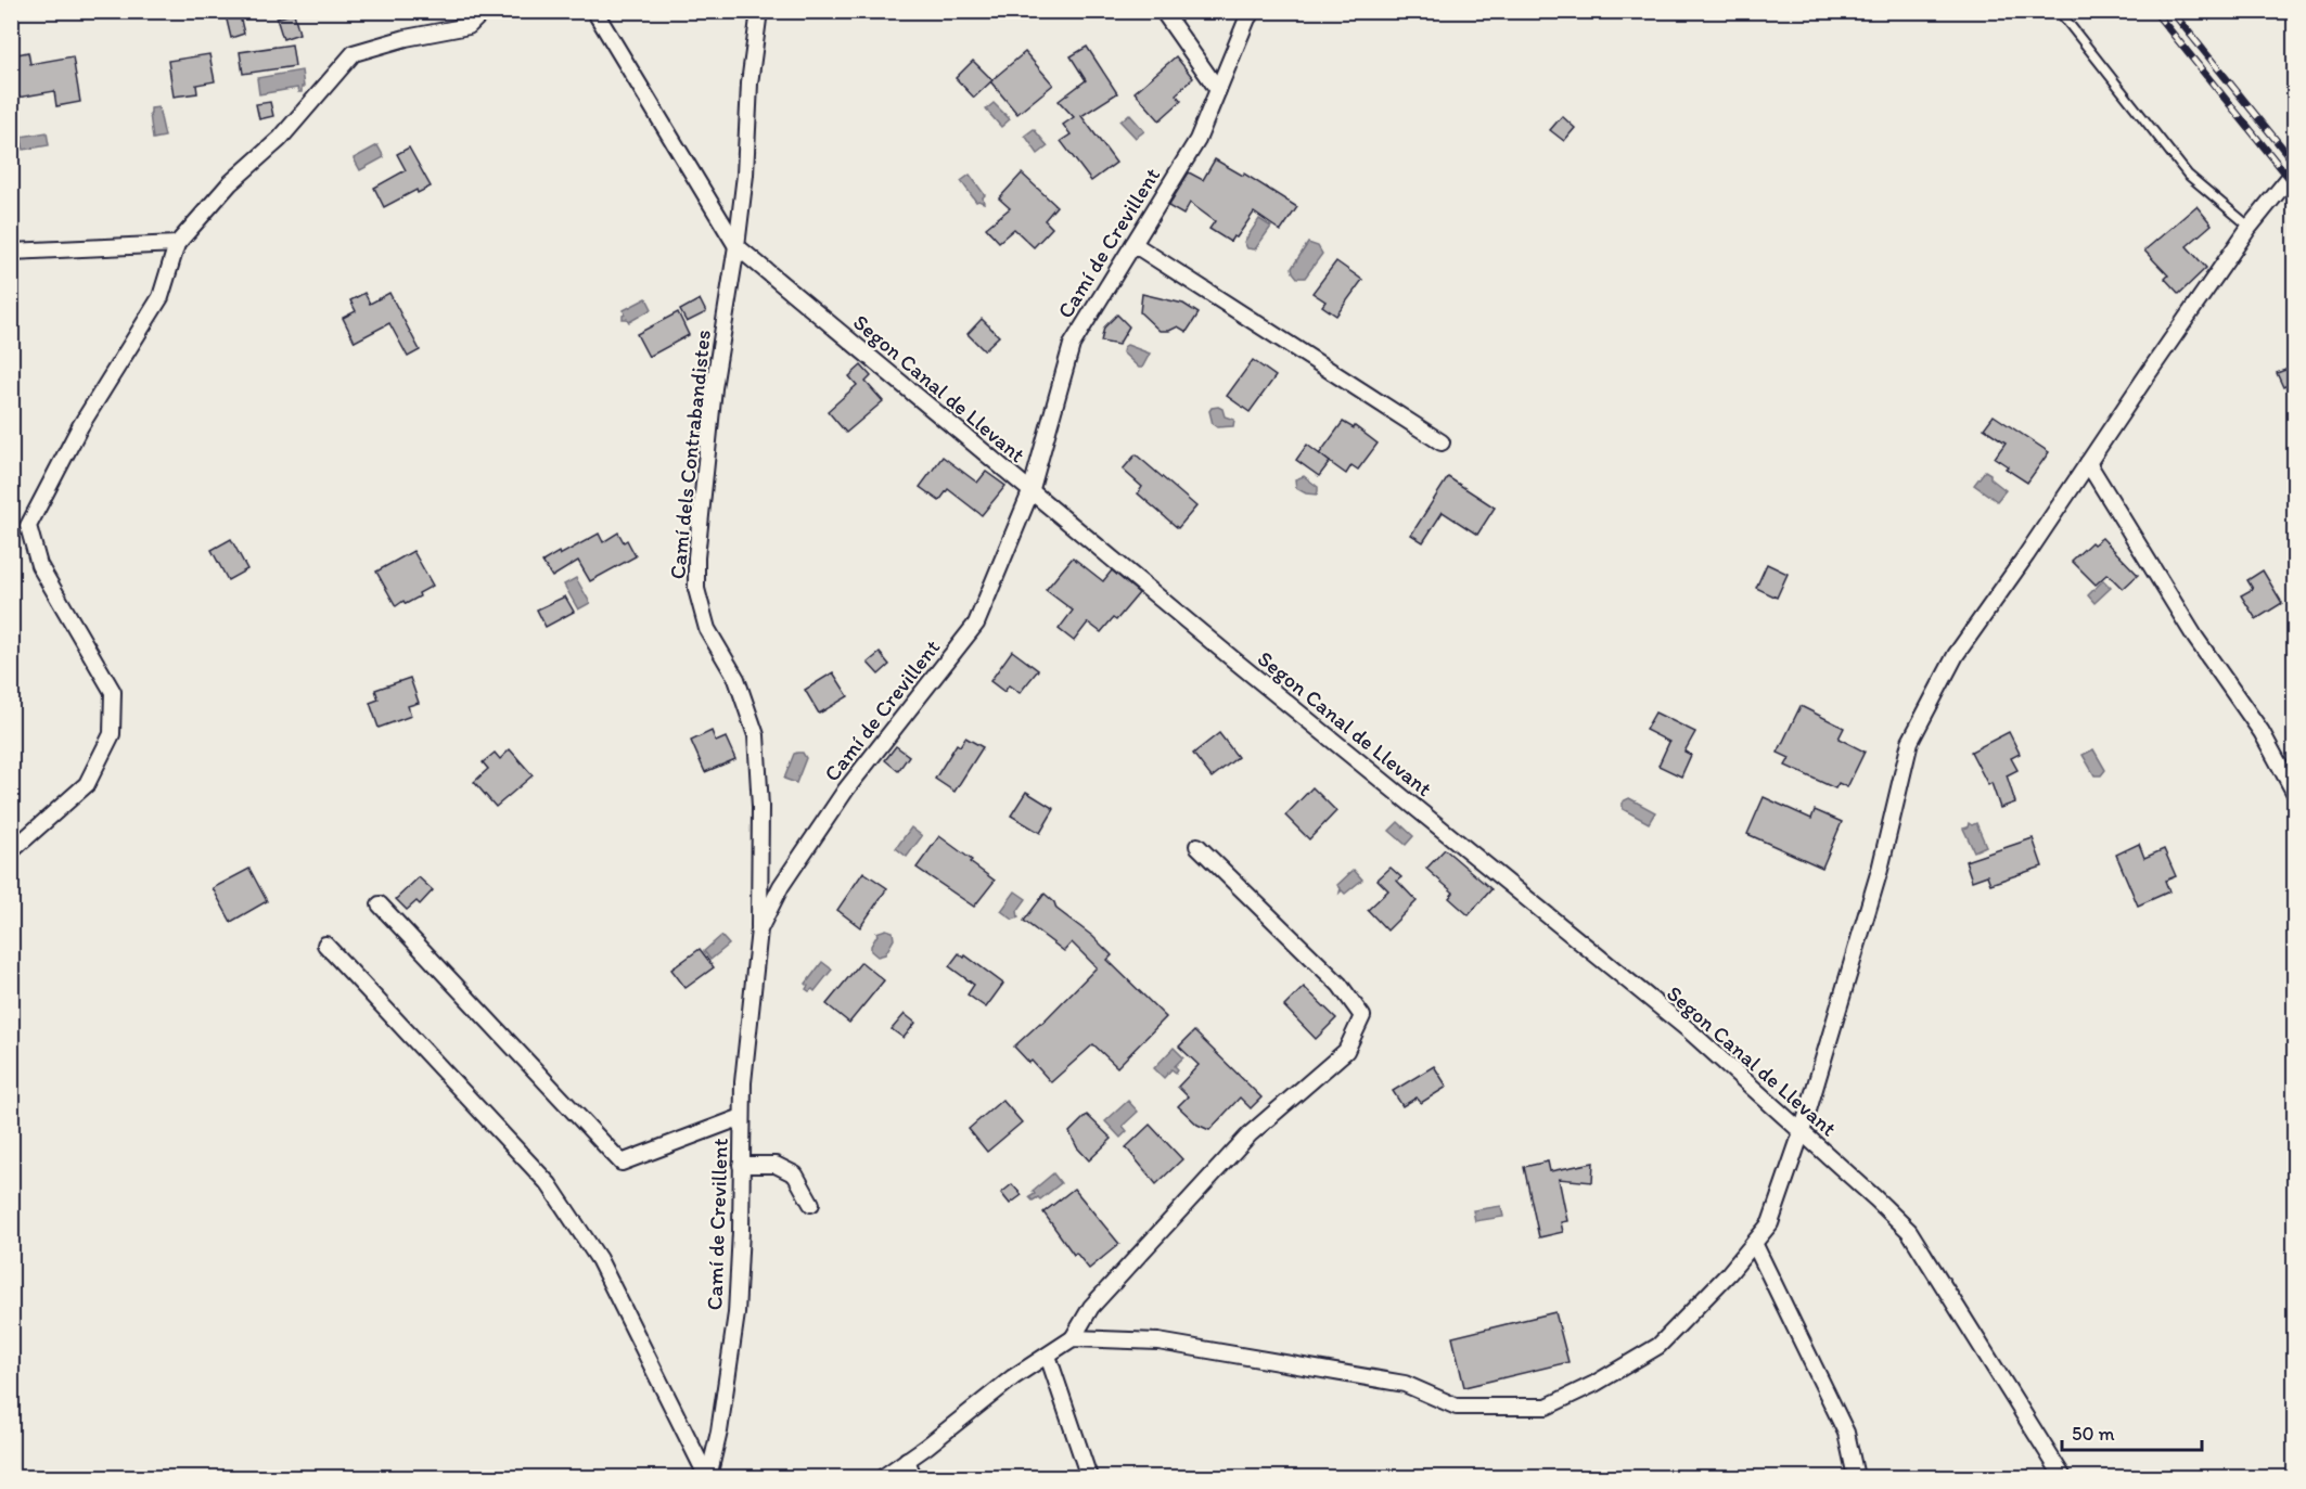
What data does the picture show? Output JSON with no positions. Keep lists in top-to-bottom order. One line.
{"streets":{"street":["Camí de Crevillent","Segon Canal de Llevant","Camí dels Contrabandistes"]},"crossings":[["Camí de Crevillent","Segon Canal de Llevant"],["Camí de Crevillent","Camí dels Contrabandistes"],["Segon Canal de Llevant","Camí dels Contrabandistes"]],"scale_bar":"50 m"}
